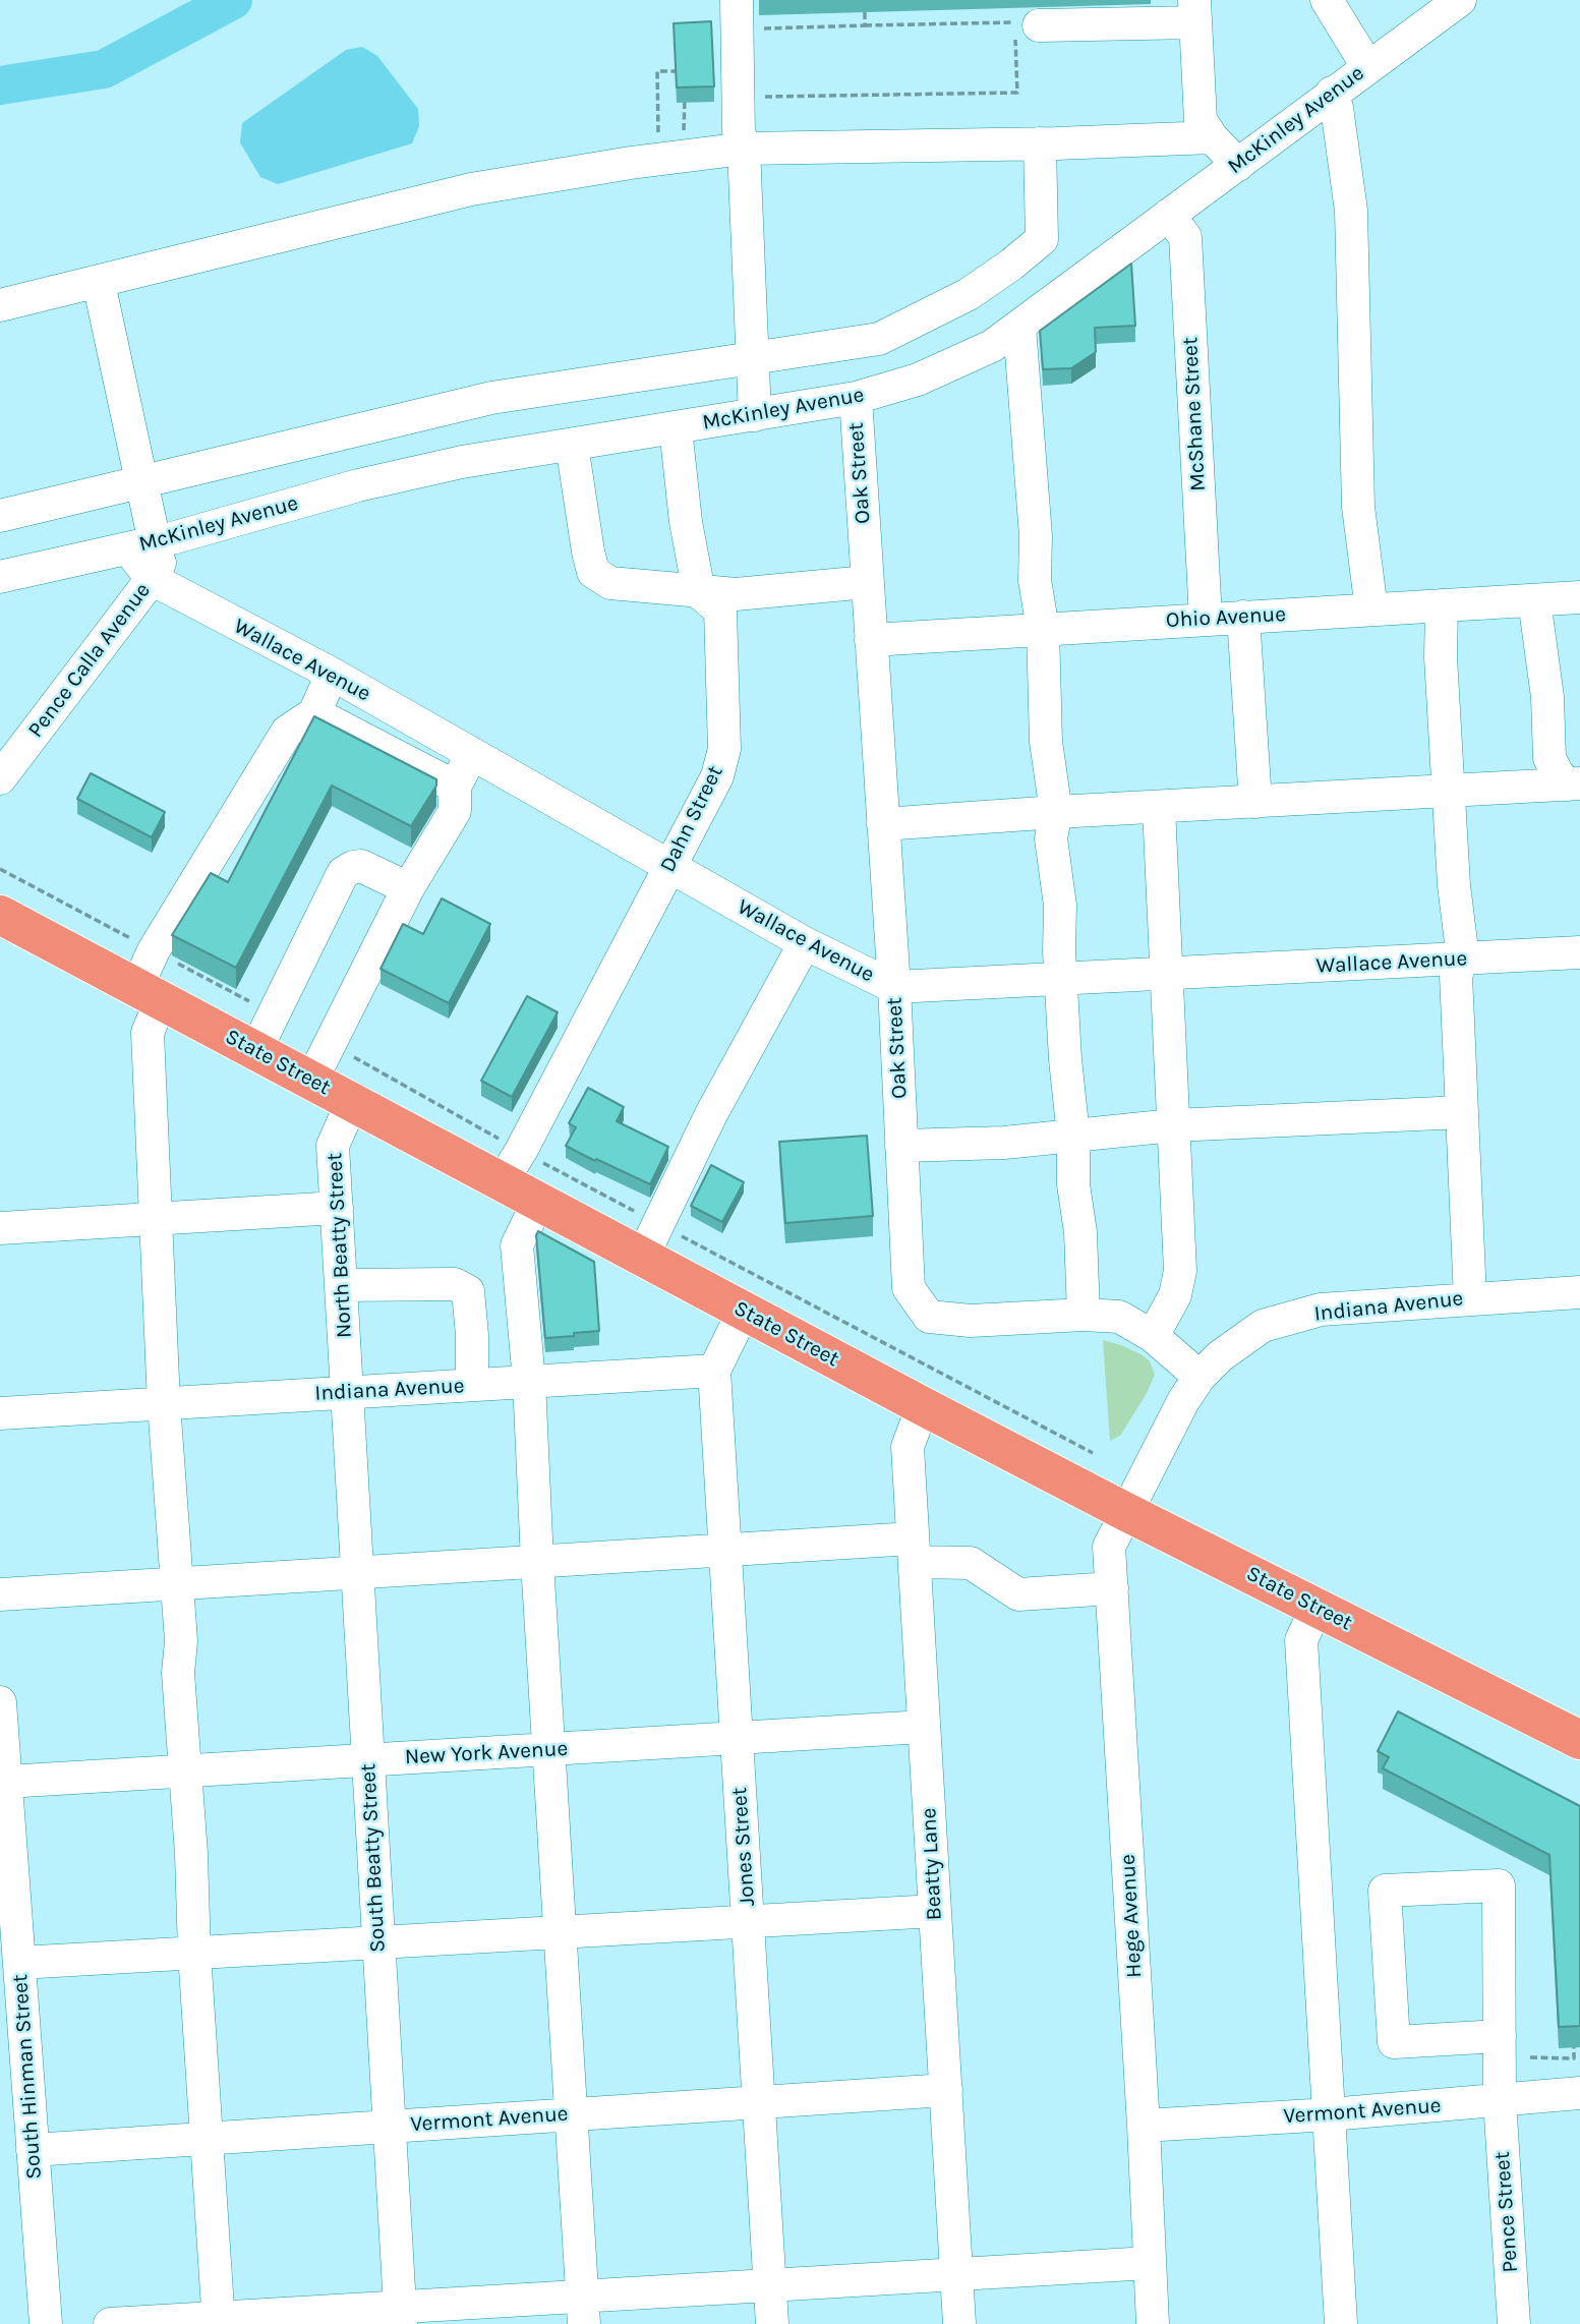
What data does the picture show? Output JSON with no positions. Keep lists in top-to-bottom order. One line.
{"streets":{"highway":["State Street"],"street":["McKinley Avenue","McShane Street","Oak Street","Ohio Avenue","Pence Calla Avenue","Wallace Avenue","Dahn Street","North Beatty Street","Indiana Avenue","New York Avenue","Jones Street","South Beatty Street","Beatty Lane","Hege Avenue","South Hinman Street","Vermont Avenue","Pence Street"]},"crossings":[["McKinley Avenue","McShane Street"],["McKinley Avenue","Oak Street"],["McKinley Avenue","Wallace Avenue"],["McKinley Avenue","Dahn Street"],["McShane Street","Ohio Avenue"],["Oak Street","Ohio Avenue"],["Oak Street","Wallace Avenue"],["Oak Street","Indiana Avenue"],["Pence Calla Avenue","Wallace Avenue"],["Wallace Avenue","Dahn Street"],["Dahn Street","State Street"],["State Street","North Beatty Street"],["State Street","Indiana Avenue"],["State Street","Beatty Lane"],["State Street","Hege Avenue"],["North Beatty Street","Indiana Avenue"],["North Beatty Street","South Beatty Street"],["Indiana Avenue","Jones Street"],["Indiana Avenue","South Beatty Street"],["Indiana Avenue","Hege Avenue"],["New York Avenue","Jones Street"],["New York Avenue","South Beatty Street"],["New York Avenue","Beatty Lane"],["New York Avenue","South Hinman Street"],["Jones Street","Vermont Avenue"],["South Beatty Street","Vermont Avenue"],["Beatty Lane","Vermont Avenue"],["Hege Avenue","Vermont Avenue"],["South Hinman Street","Vermont Avenue"],["Vermont Avenue","Pence Street"]]}
